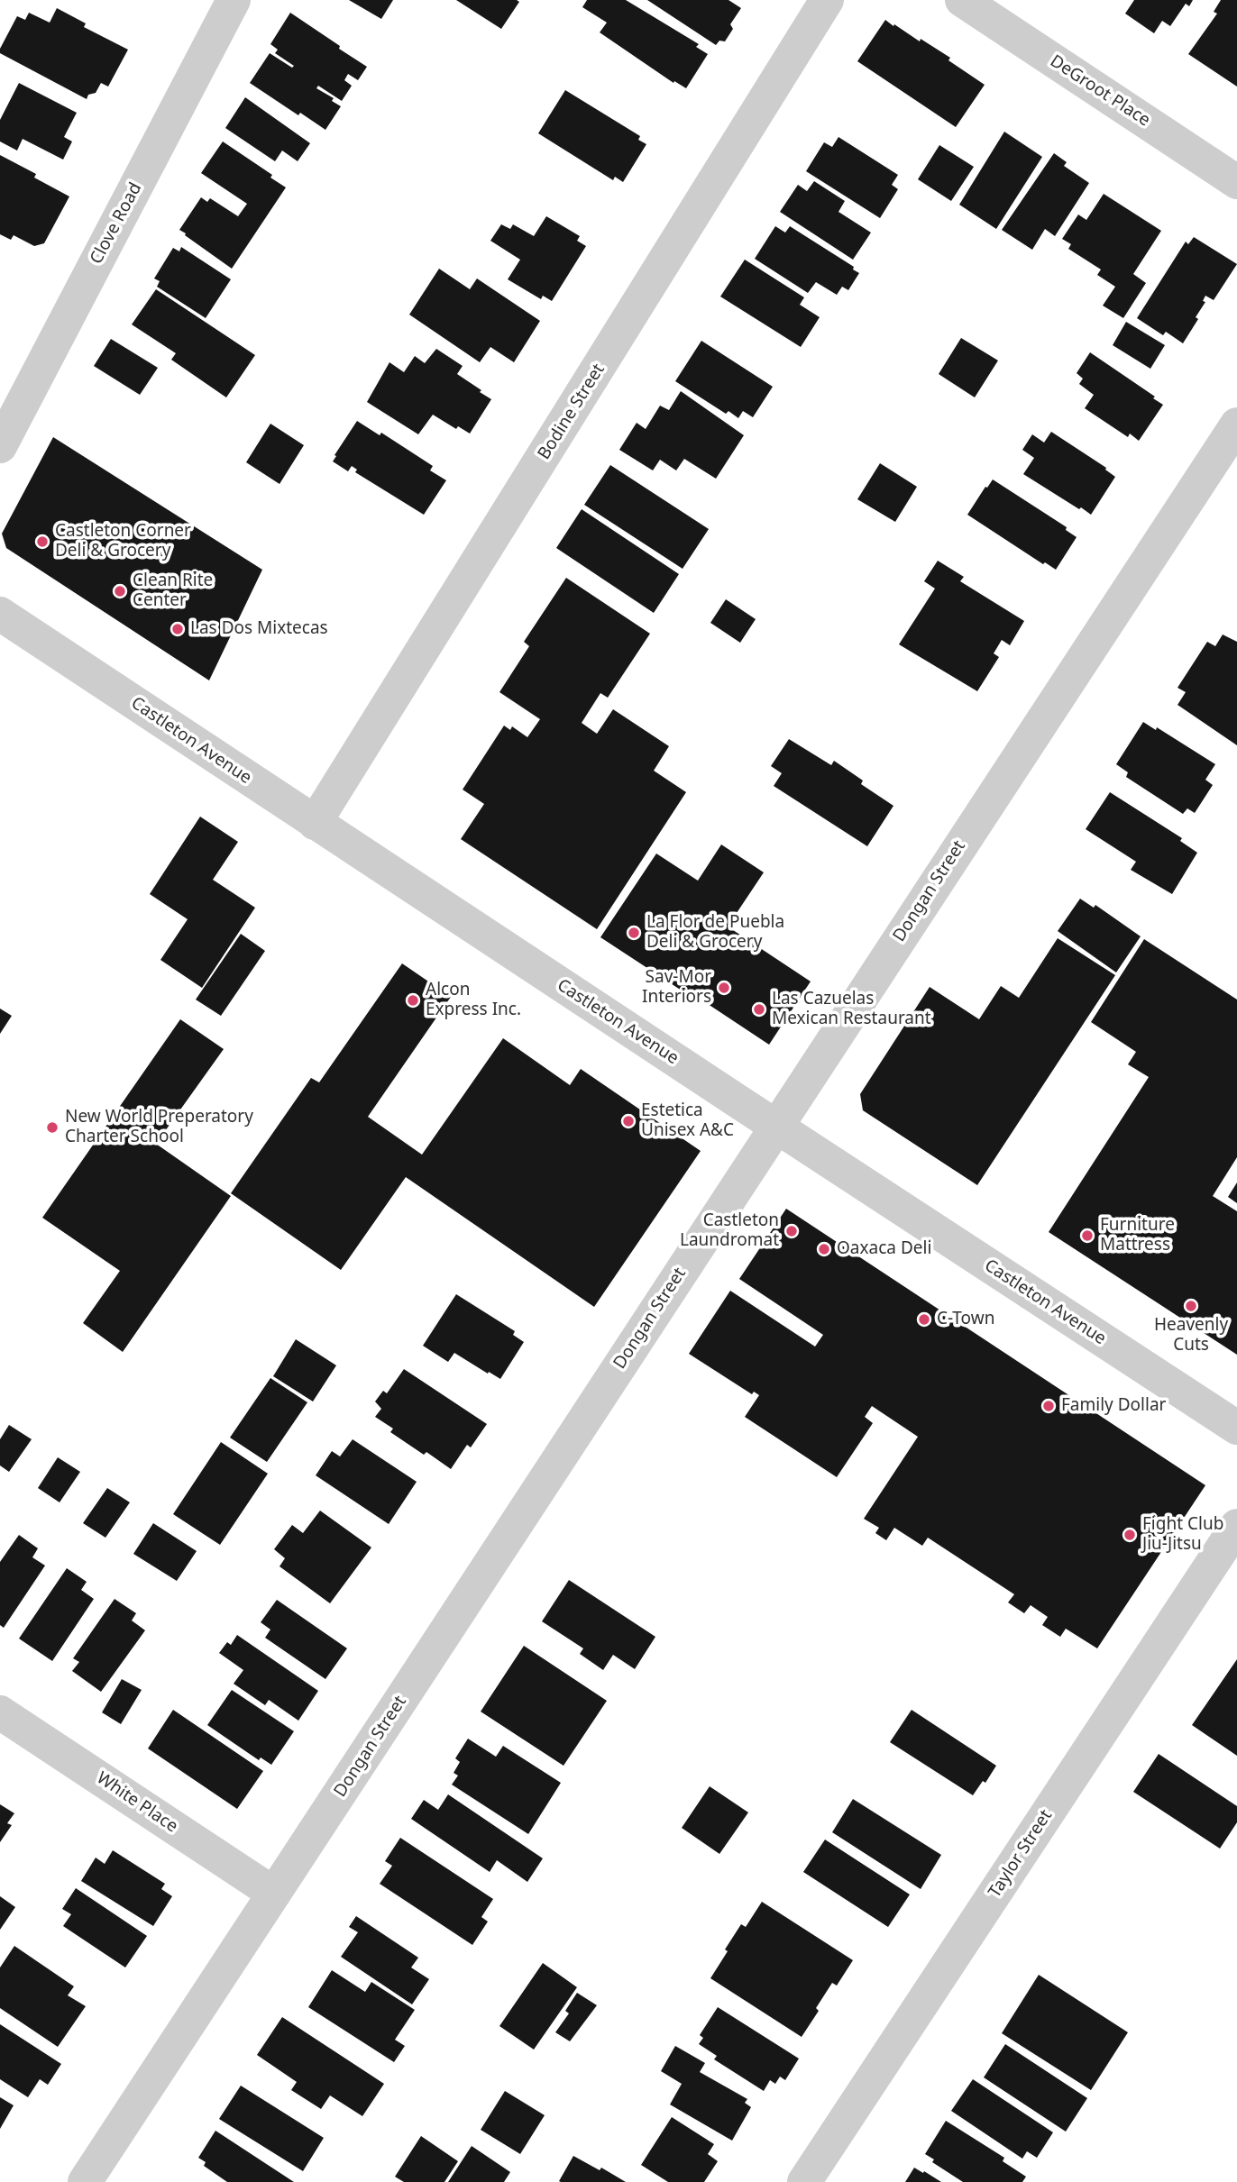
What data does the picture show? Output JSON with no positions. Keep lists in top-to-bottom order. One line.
{"streets":{"street":["DeGroot Place","Clove Road","Bodine Street","Castleton Avenue","Dongan Street","White Place","Taylor Street"]},"crossings":[["Bodine Street","Castleton Avenue"],["Castleton Avenue","Dongan Street"],["Dongan Street","White Place"]],"places":["Castleton Corner Deli & Grocery","Clean Rite Center","Las Dos Mixtecas","La Flor de Puebla Deli & Grocery","Sav-Mor Interiors","Alcon Express Inc.","Las Cazuelas Mexican Restaurant","Estetica Unisex A&C","New World Preperatory Charter School","Castleton Laundromat","Furniture Mattress","Oaxaca Deli","Heavenly Cuts","C-Town","Family Dollar","Fight Club Jiu-Jitsu"]}
